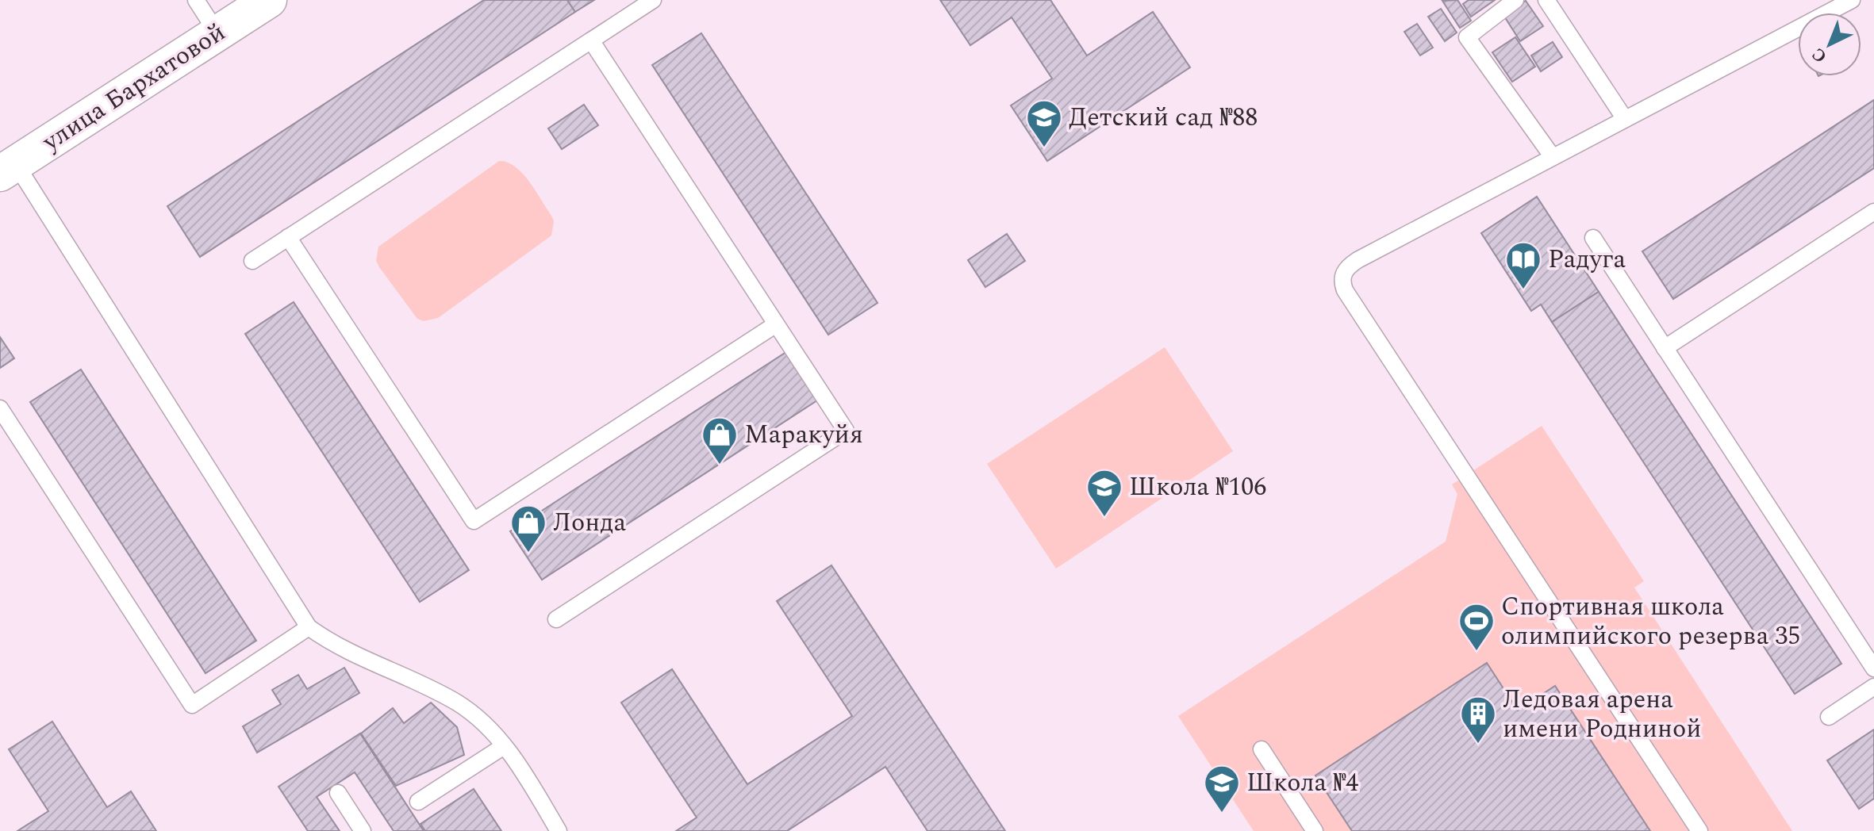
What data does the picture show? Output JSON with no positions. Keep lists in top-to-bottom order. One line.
{"streets":{"street":["улица Бархатовой"]},"places":{"school or university":["Детский сад №88","Школа №106","Школа №4"],"library":["Радуга"],"shop":["Маракуйя","Лонда"],"sports":["Спортивная школа олимпийского резерва 35"],"building":["Ледовая арена имени Родниной"]},"north":"bottom left"}
